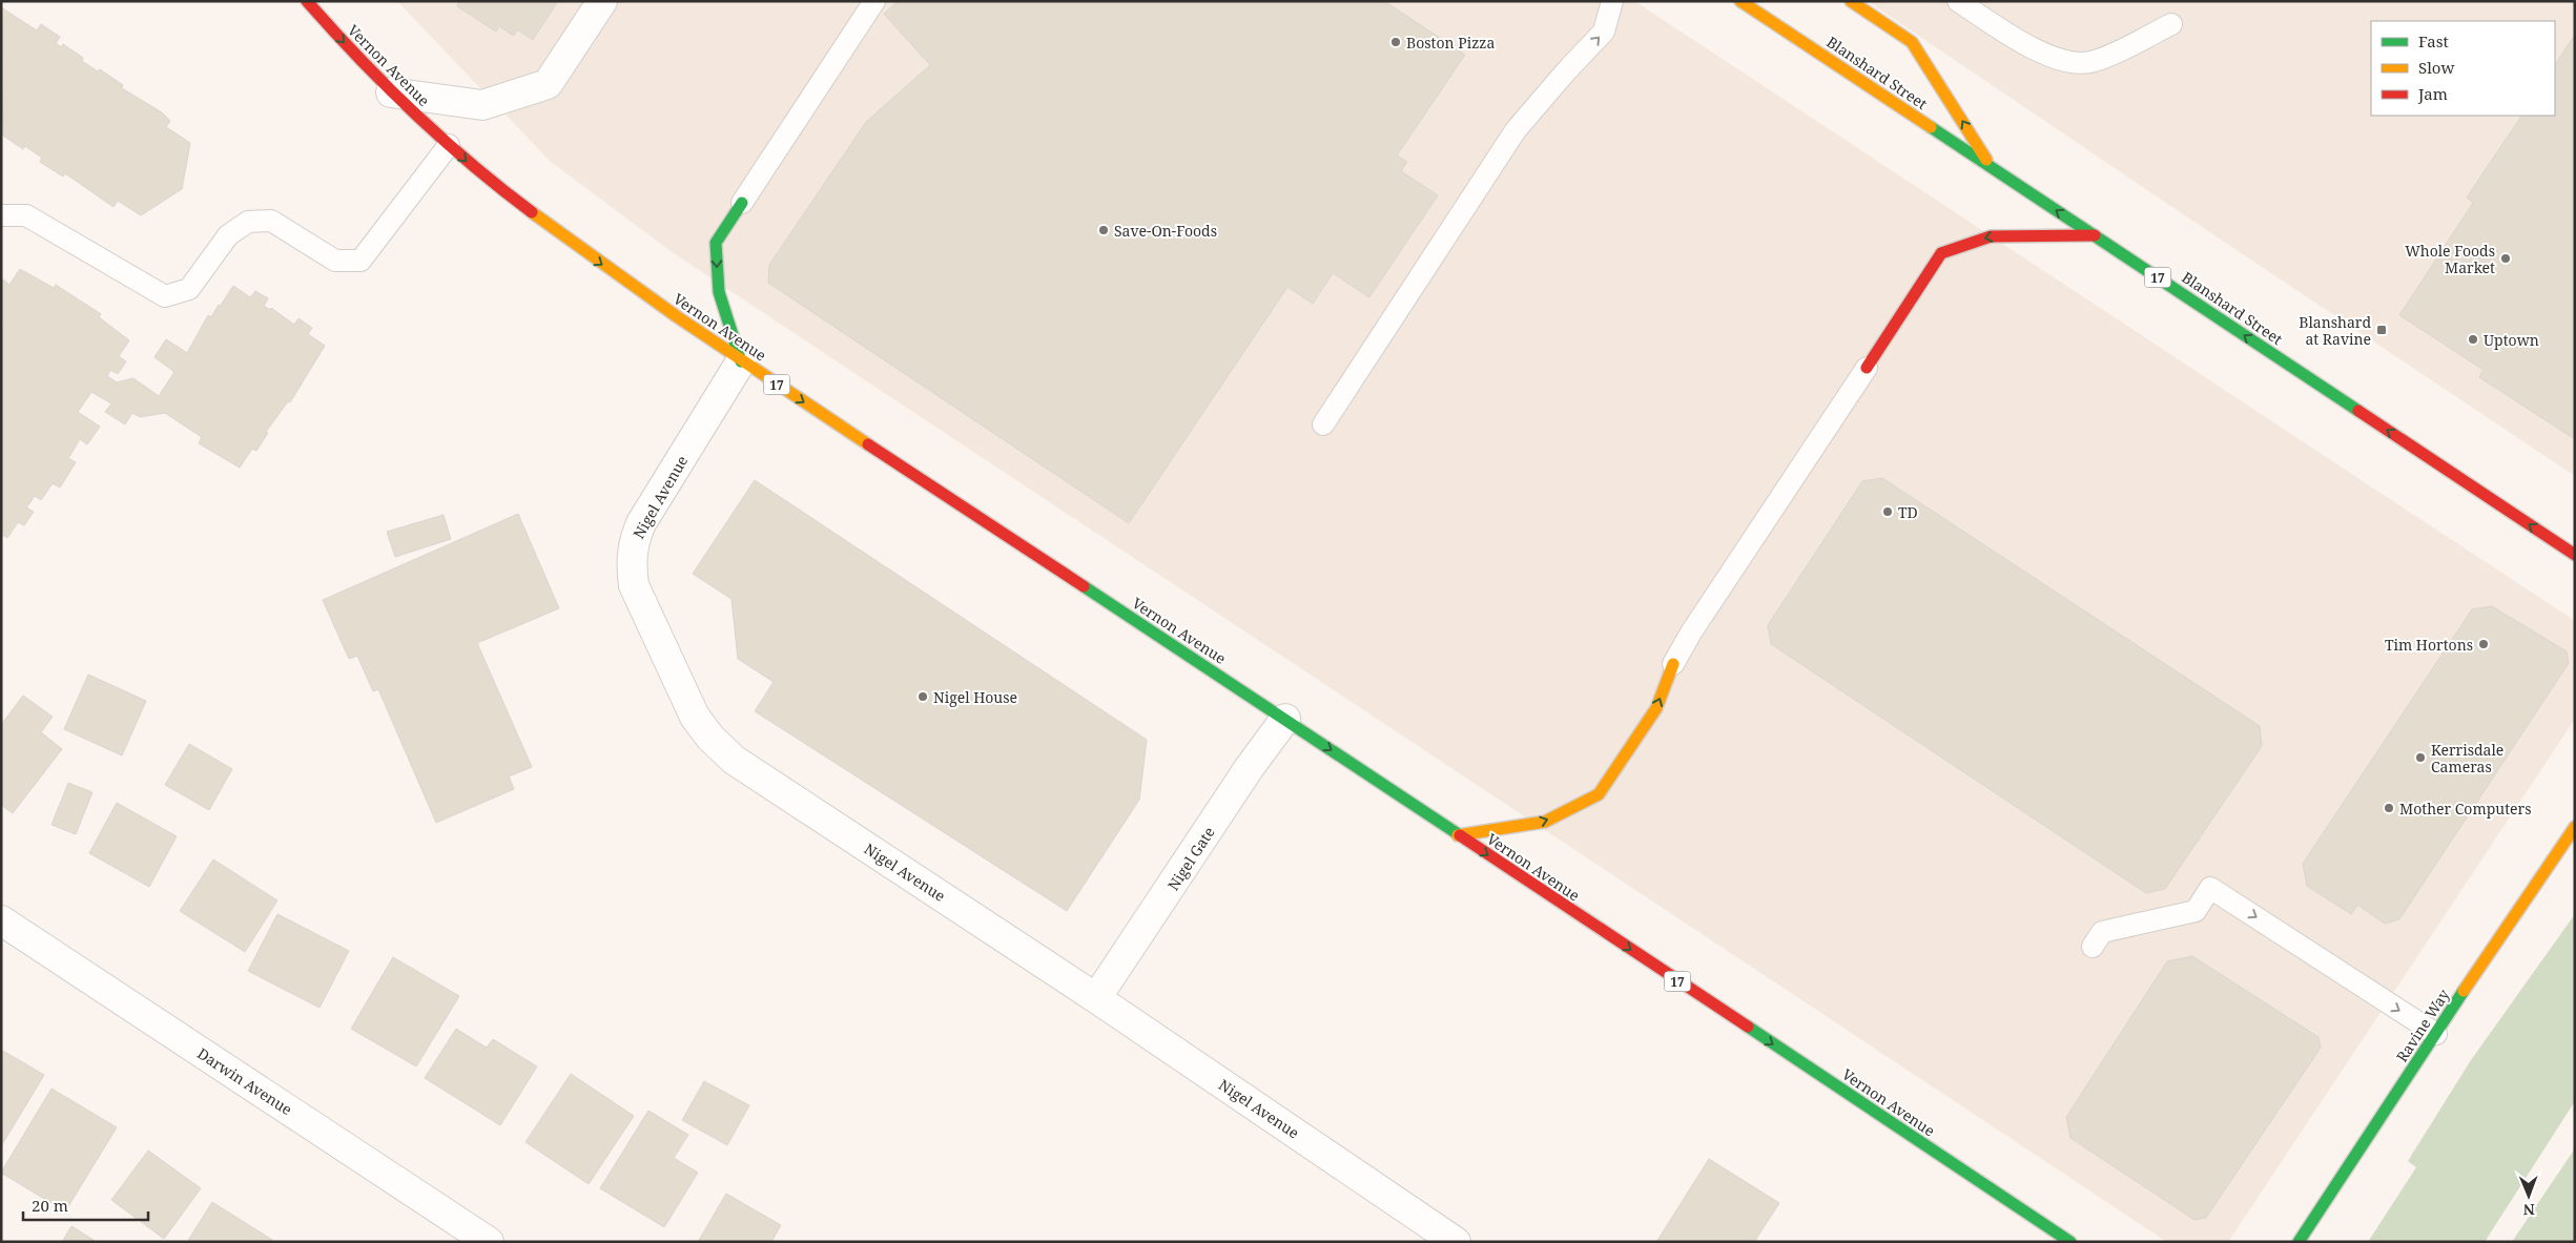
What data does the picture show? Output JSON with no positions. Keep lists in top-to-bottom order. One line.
{"streets":{"main road":["Vernon Avenue","Blanshard Street","17","Ravine Way"],"street":["Nigel Avenue","Nigel Gate","Darwin Avenue"]},"crossings":[["Vernon Avenue","Nigel Avenue"],["Vernon Avenue","Nigel Gate"],["Nigel Avenue","Nigel Gate"]],"one_way":["Vernon Avenue","Blanshard Street"],"places":{"other":["Boston Pizza","Save-On-Foods","Whole Foods Market","Uptown","TD","Tim Hortons","Nigel House","Kerrisdale Cameras","Mother Computers"],"transit":["Blanshard at Ravine"]},"legend":["Fast","Slow","Jam"],"scale_bar":"20 m","north":"bottom"}
